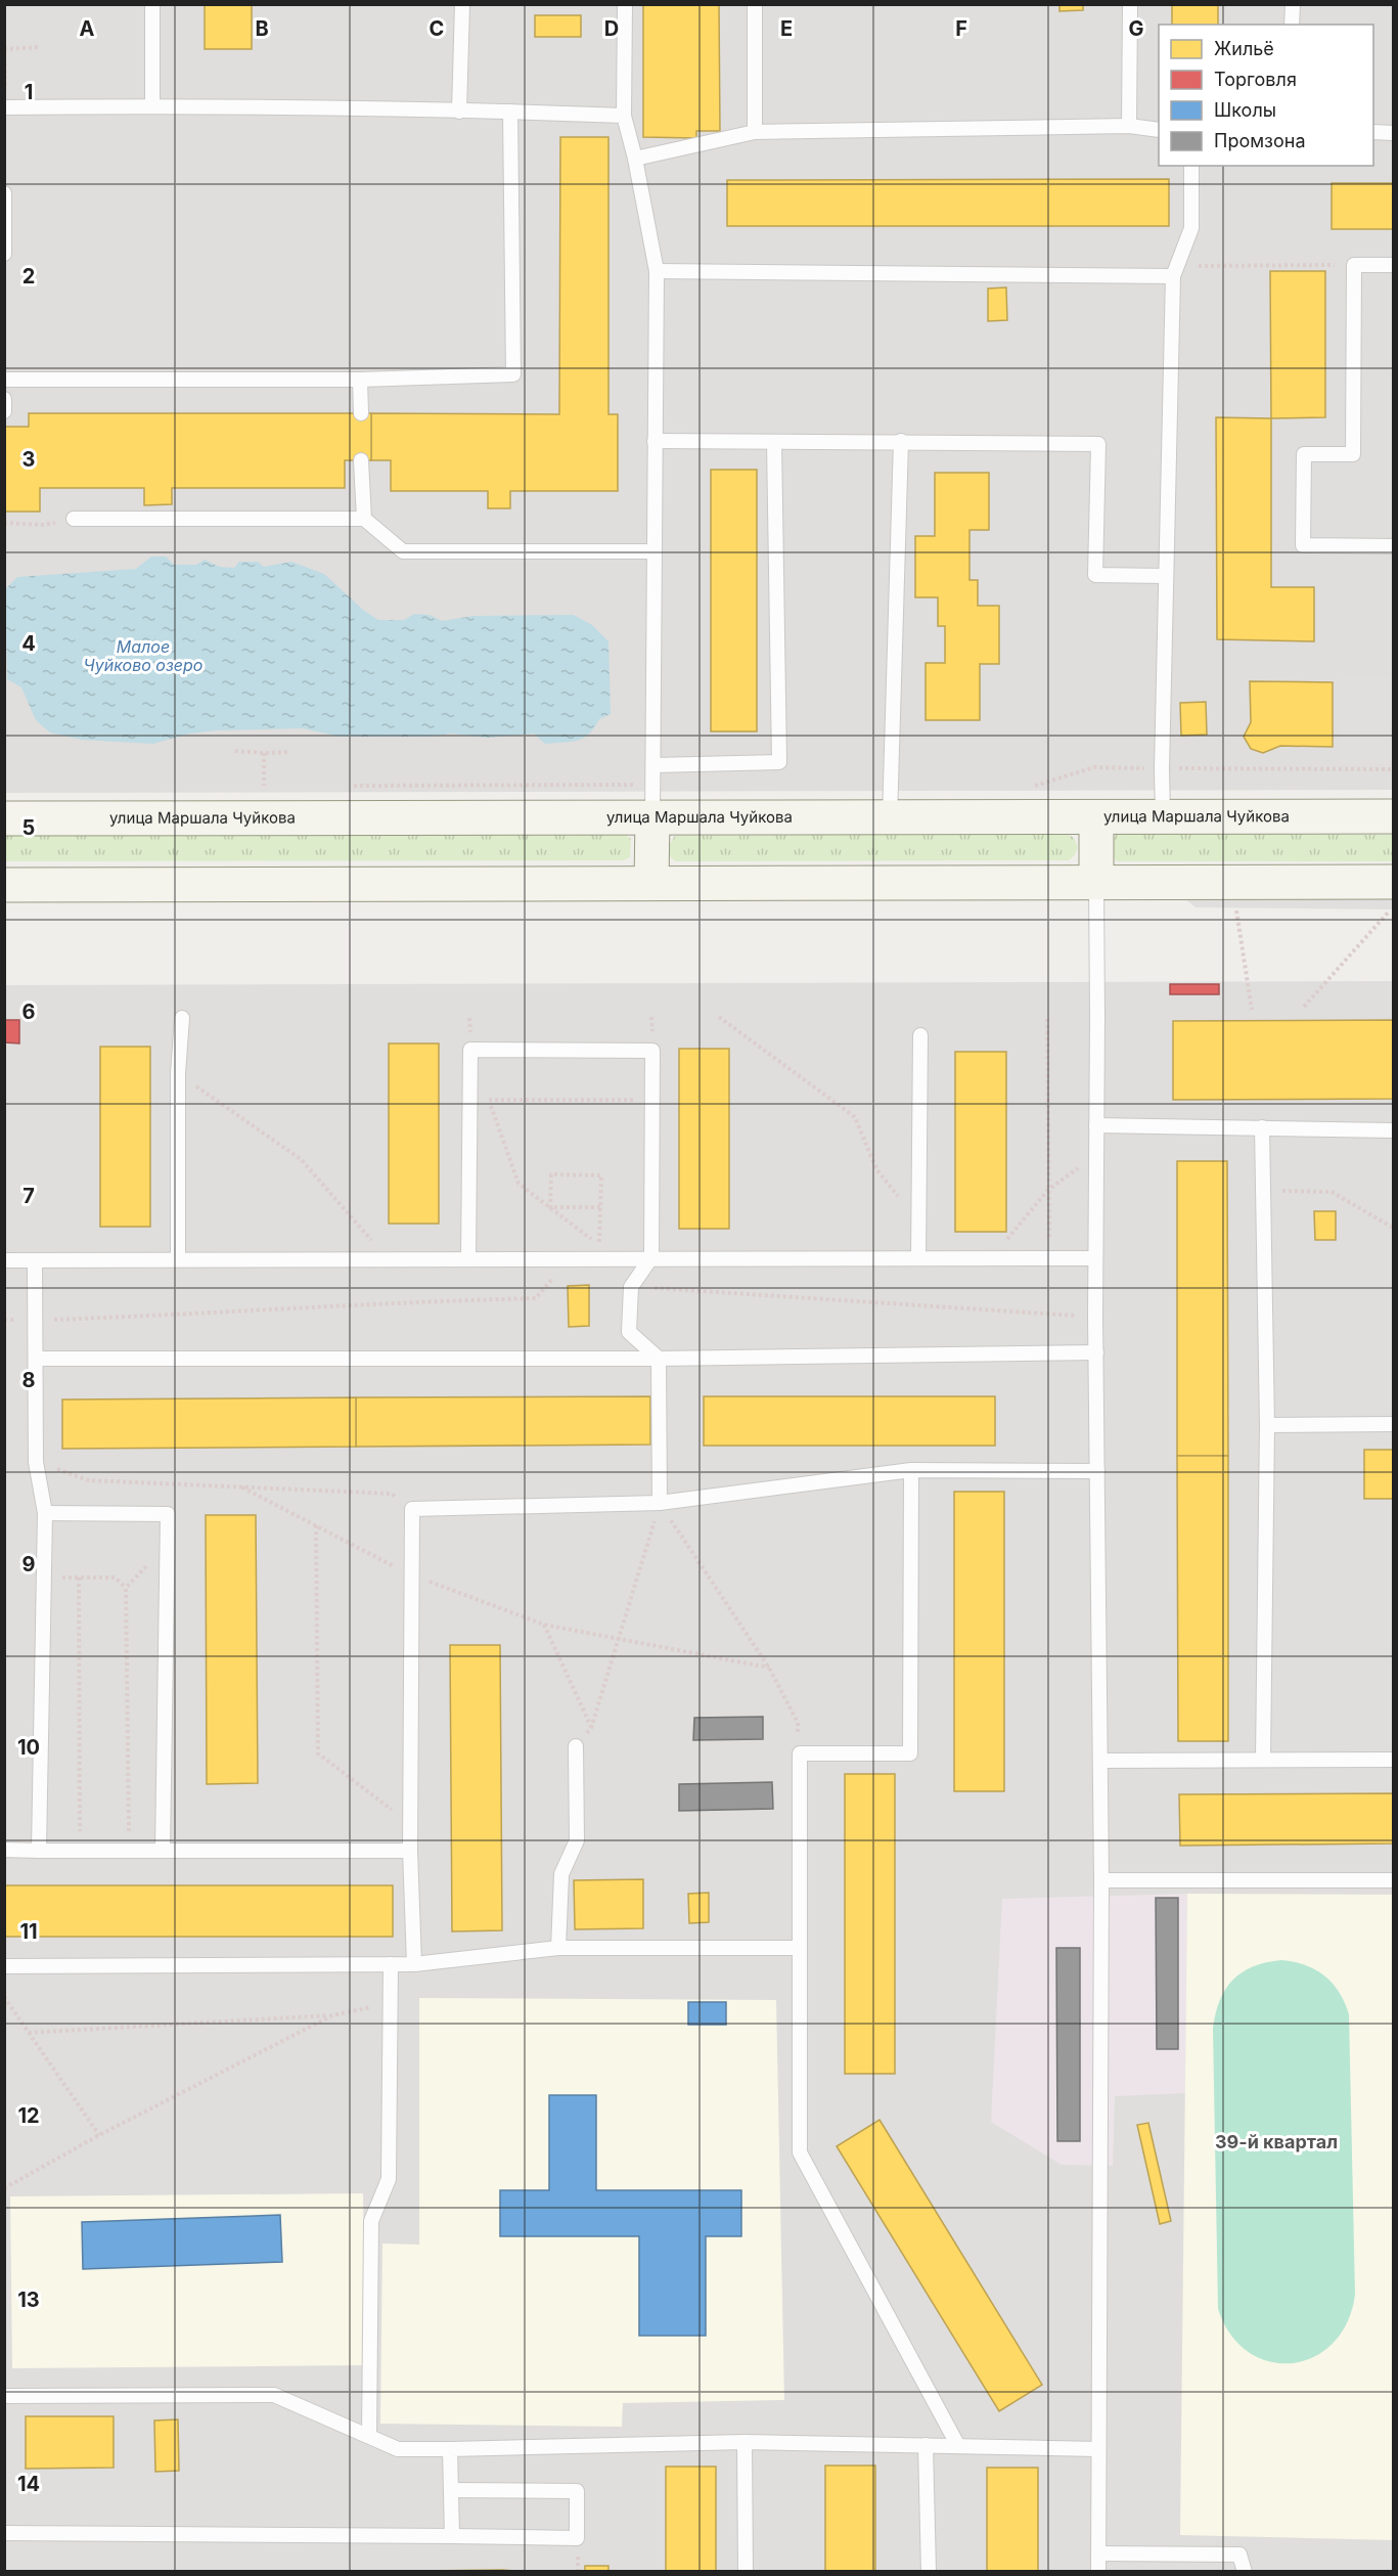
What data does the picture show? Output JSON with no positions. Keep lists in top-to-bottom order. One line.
{"streets":{"main road":["улица Маршала Чуйкова"]},"districts":["39-й квартал"],"water":["Малое Чуйково озеро"],"legend":["Жильё","Торговля","Школы","Промзона"],"grid":{"columns":["A","B","C","D","E","F","G"],"rows":["1","2","3","4","5","6","7","8","9","10","11","12","13","14"]}}
